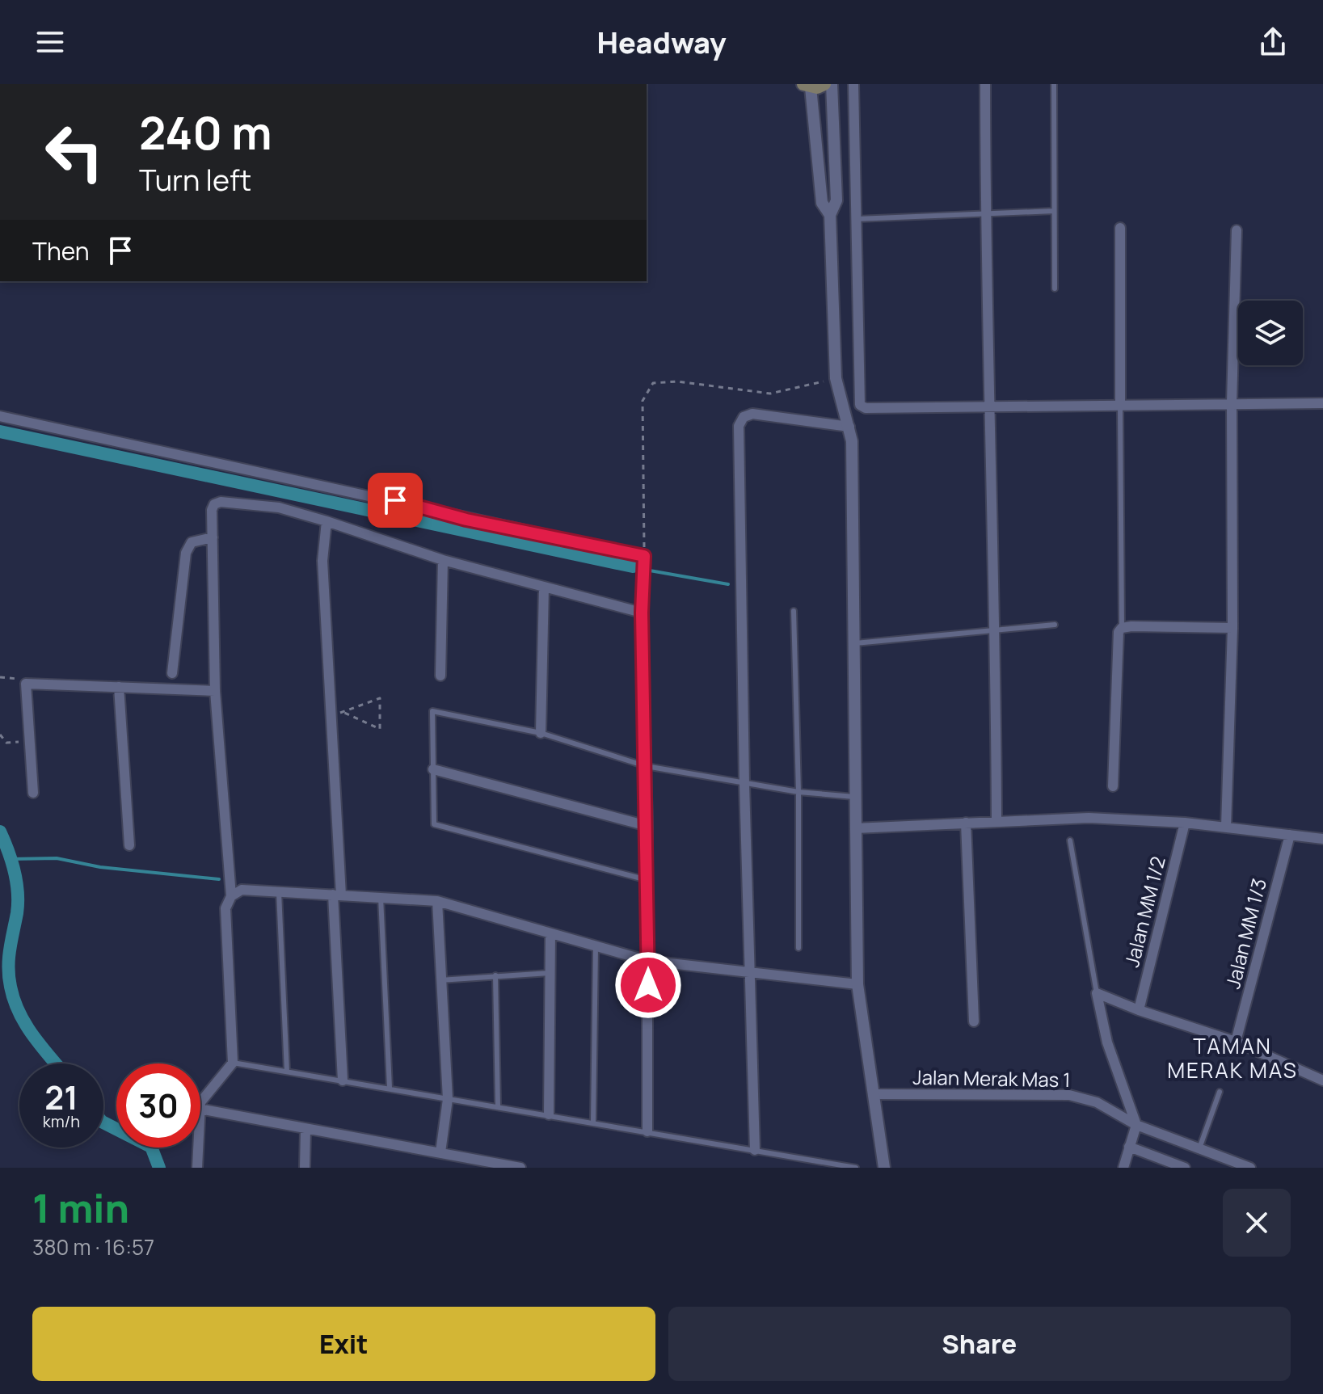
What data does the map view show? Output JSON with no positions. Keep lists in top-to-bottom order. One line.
{"streets":{"street":["Jalan MM 1/2","Jalan MM 1/3","Jalan Merak Mas 1"]},"districts":["TAMAN MERAK MAS"],"page":{"header":"Headway","turn":["240 m","Turn left"],"then":"Then","speed":"21 km/h","limit":"30","heading":["1 min","380 m · 16:57"],"buttons":["Exit","Share"]}}
